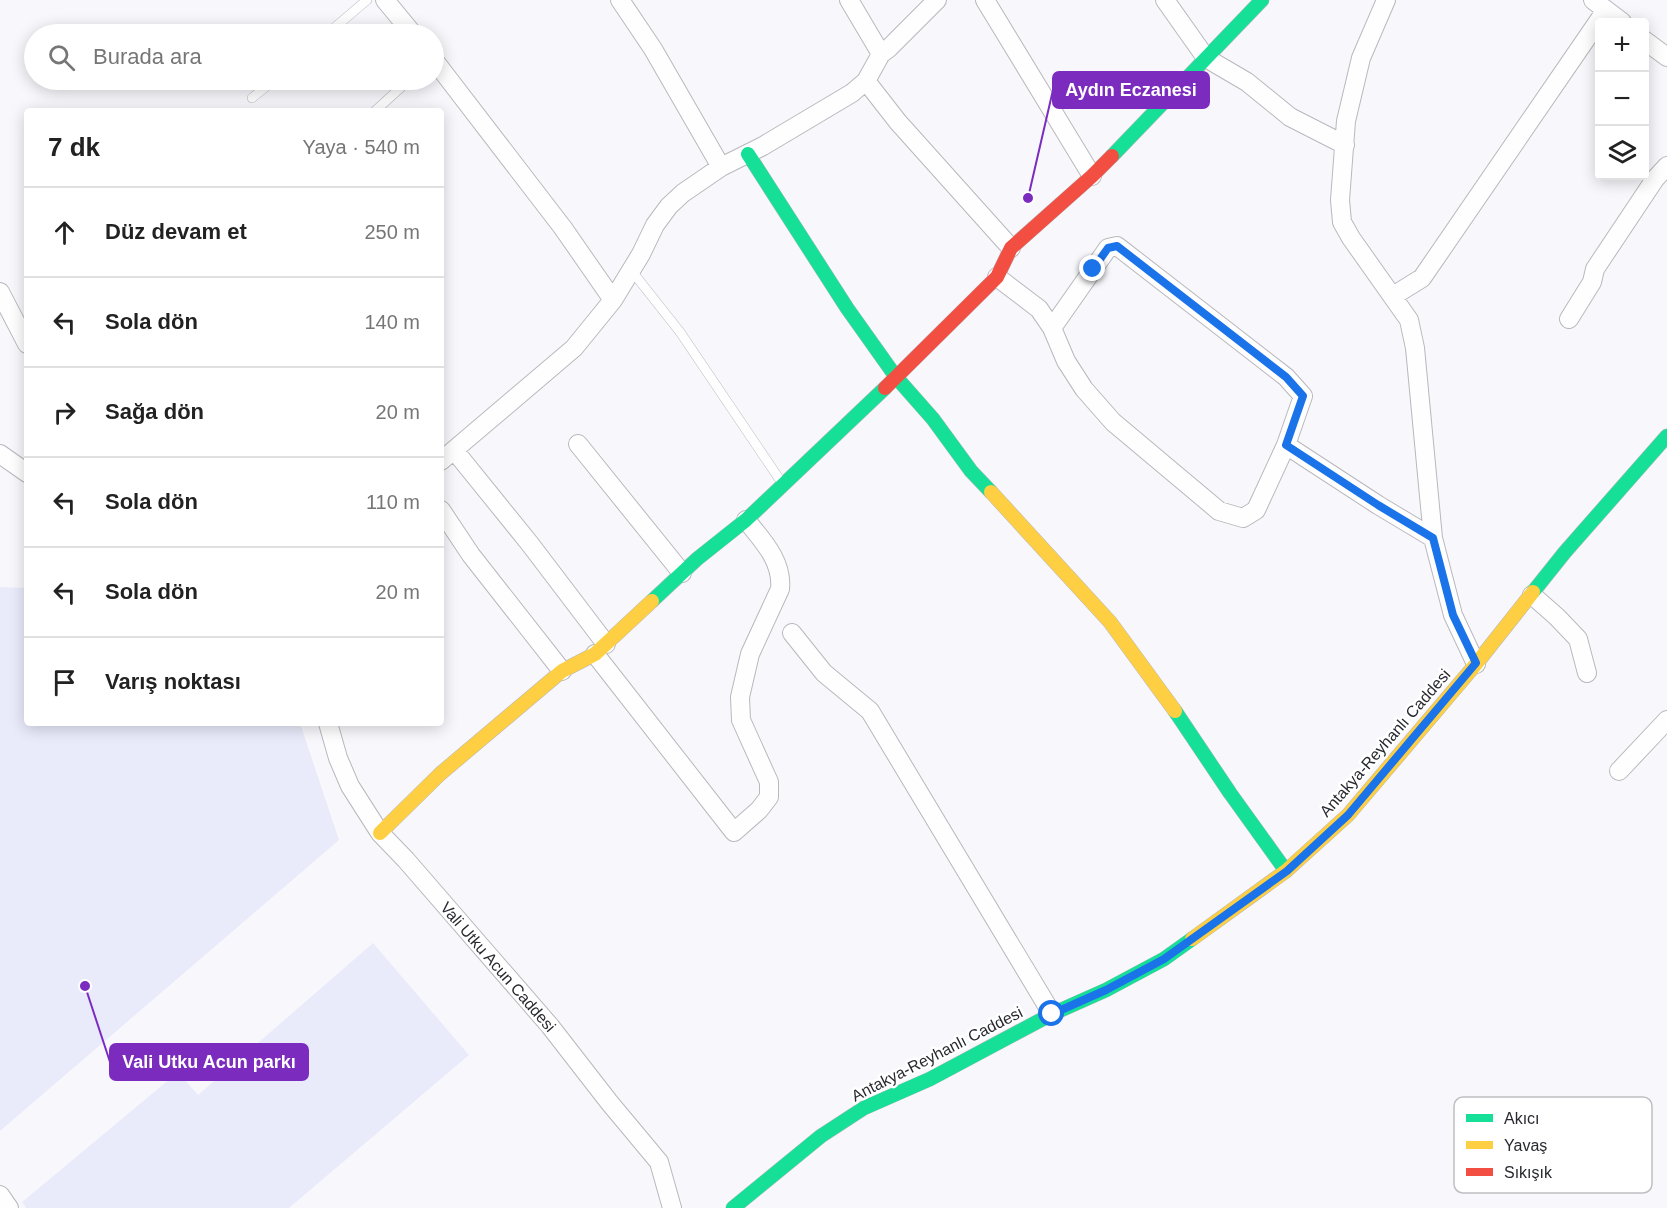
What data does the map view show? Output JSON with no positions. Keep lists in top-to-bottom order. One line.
{"streets":{"street":["Antakya-Reyhanlı Caddesi","Vali Utku Acun Caddesi"]},"places":["Aydın Eczanesi","Vali Utku Acun parkı"],"legend":["Akıcı","Yavaş","Sıkışık"],"page":{"map_buttons":["+","−"],"search":"Burada ara","heading":["7 dk","Yaya · 540 m"],"list":[["Düz devam et","250 m"],["Sola dön","140 m"],["Sağa dön","20 m"],["Sola dön","110 m"],["Sola dön","20 m"],"Varış noktası"]}}
